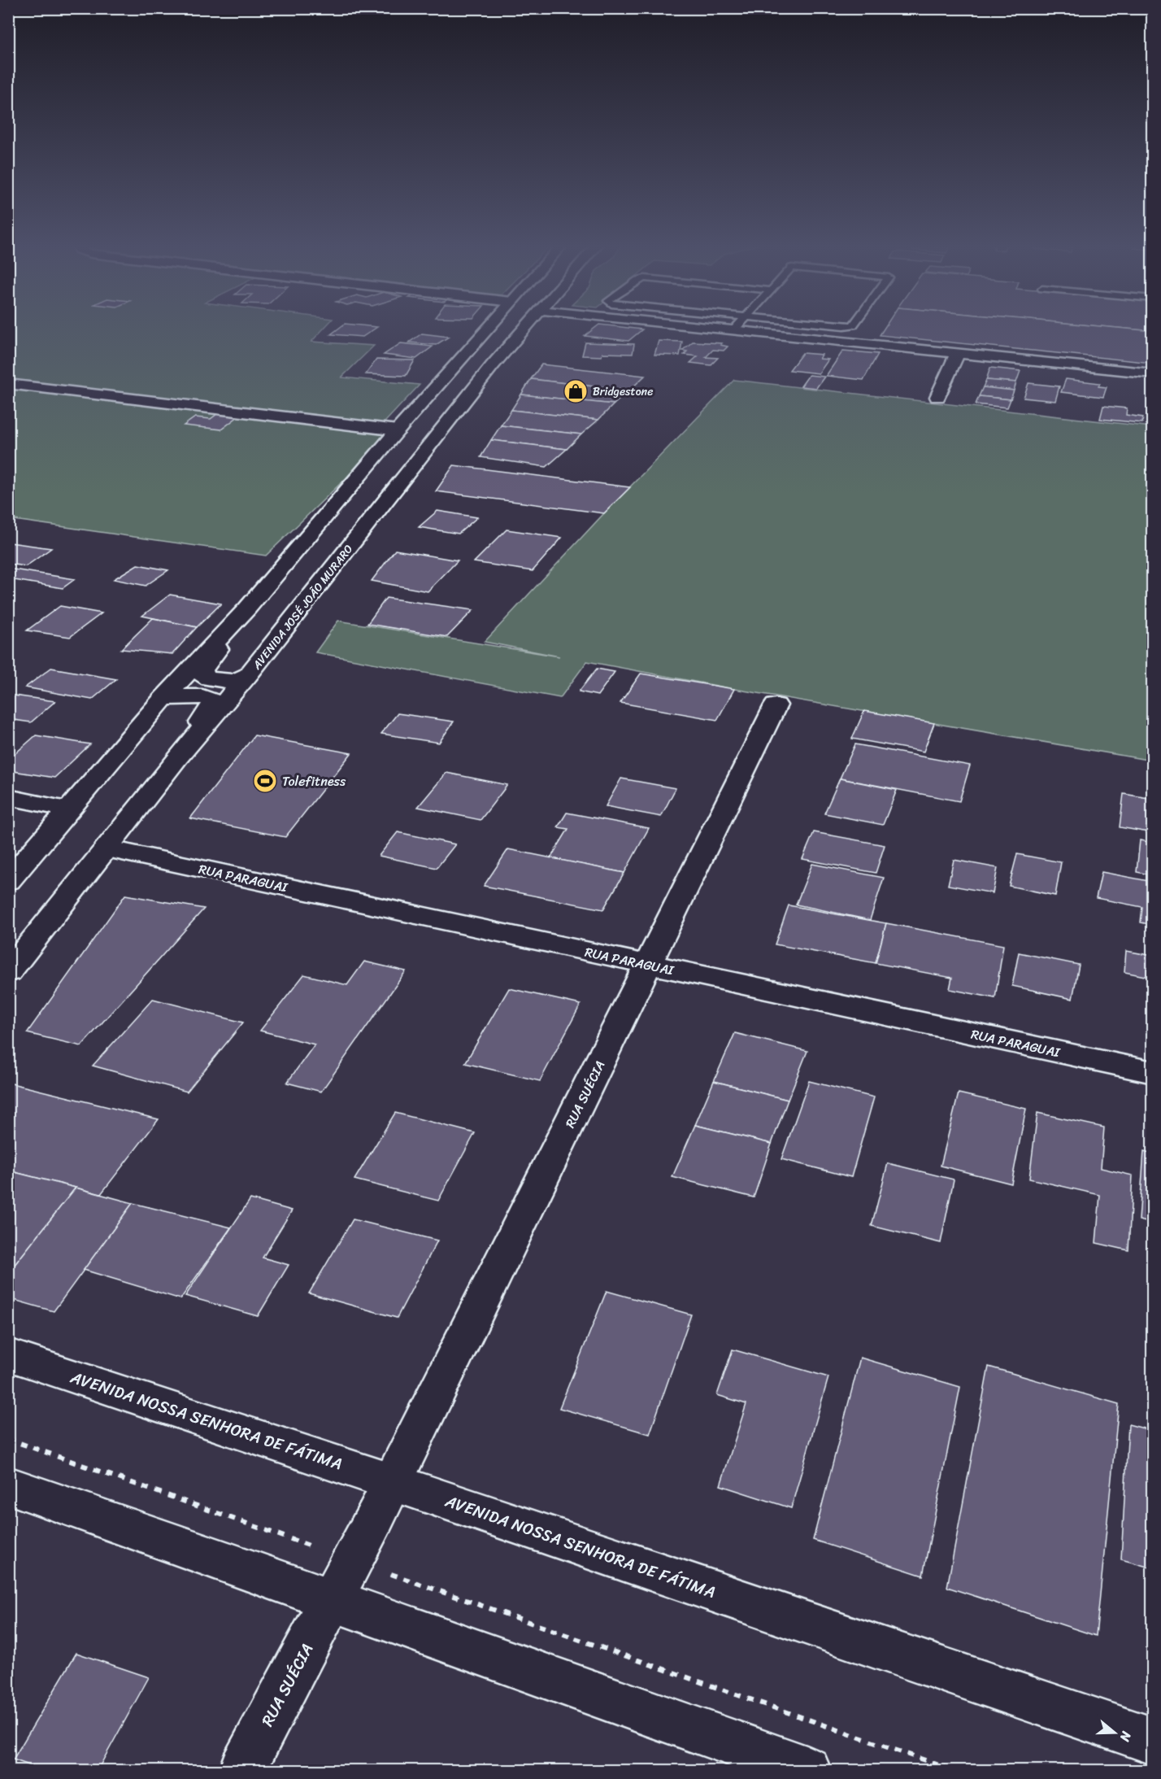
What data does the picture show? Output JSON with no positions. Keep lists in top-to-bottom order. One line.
{"streets":{"street":["AVENIDA JOSÉ JOÃO MURARO","RUA PARAGUAI","RUA SUÉCIA","AVENIDA NOSSA SENHORA DE FÁTIMA"]},"crossings":[["AVENIDA JOSÉ JOÃO MURARO","RUA PARAGUAI"],["RUA PARAGUAI","RUA SUÉCIA"],["RUA SUÉCIA","AVENIDA NOSSA SENHORA DE FÁTIMA"]],"places":{"shop":["Bridgestone"],"sports":["Tolefitness"]},"north":"right"}
